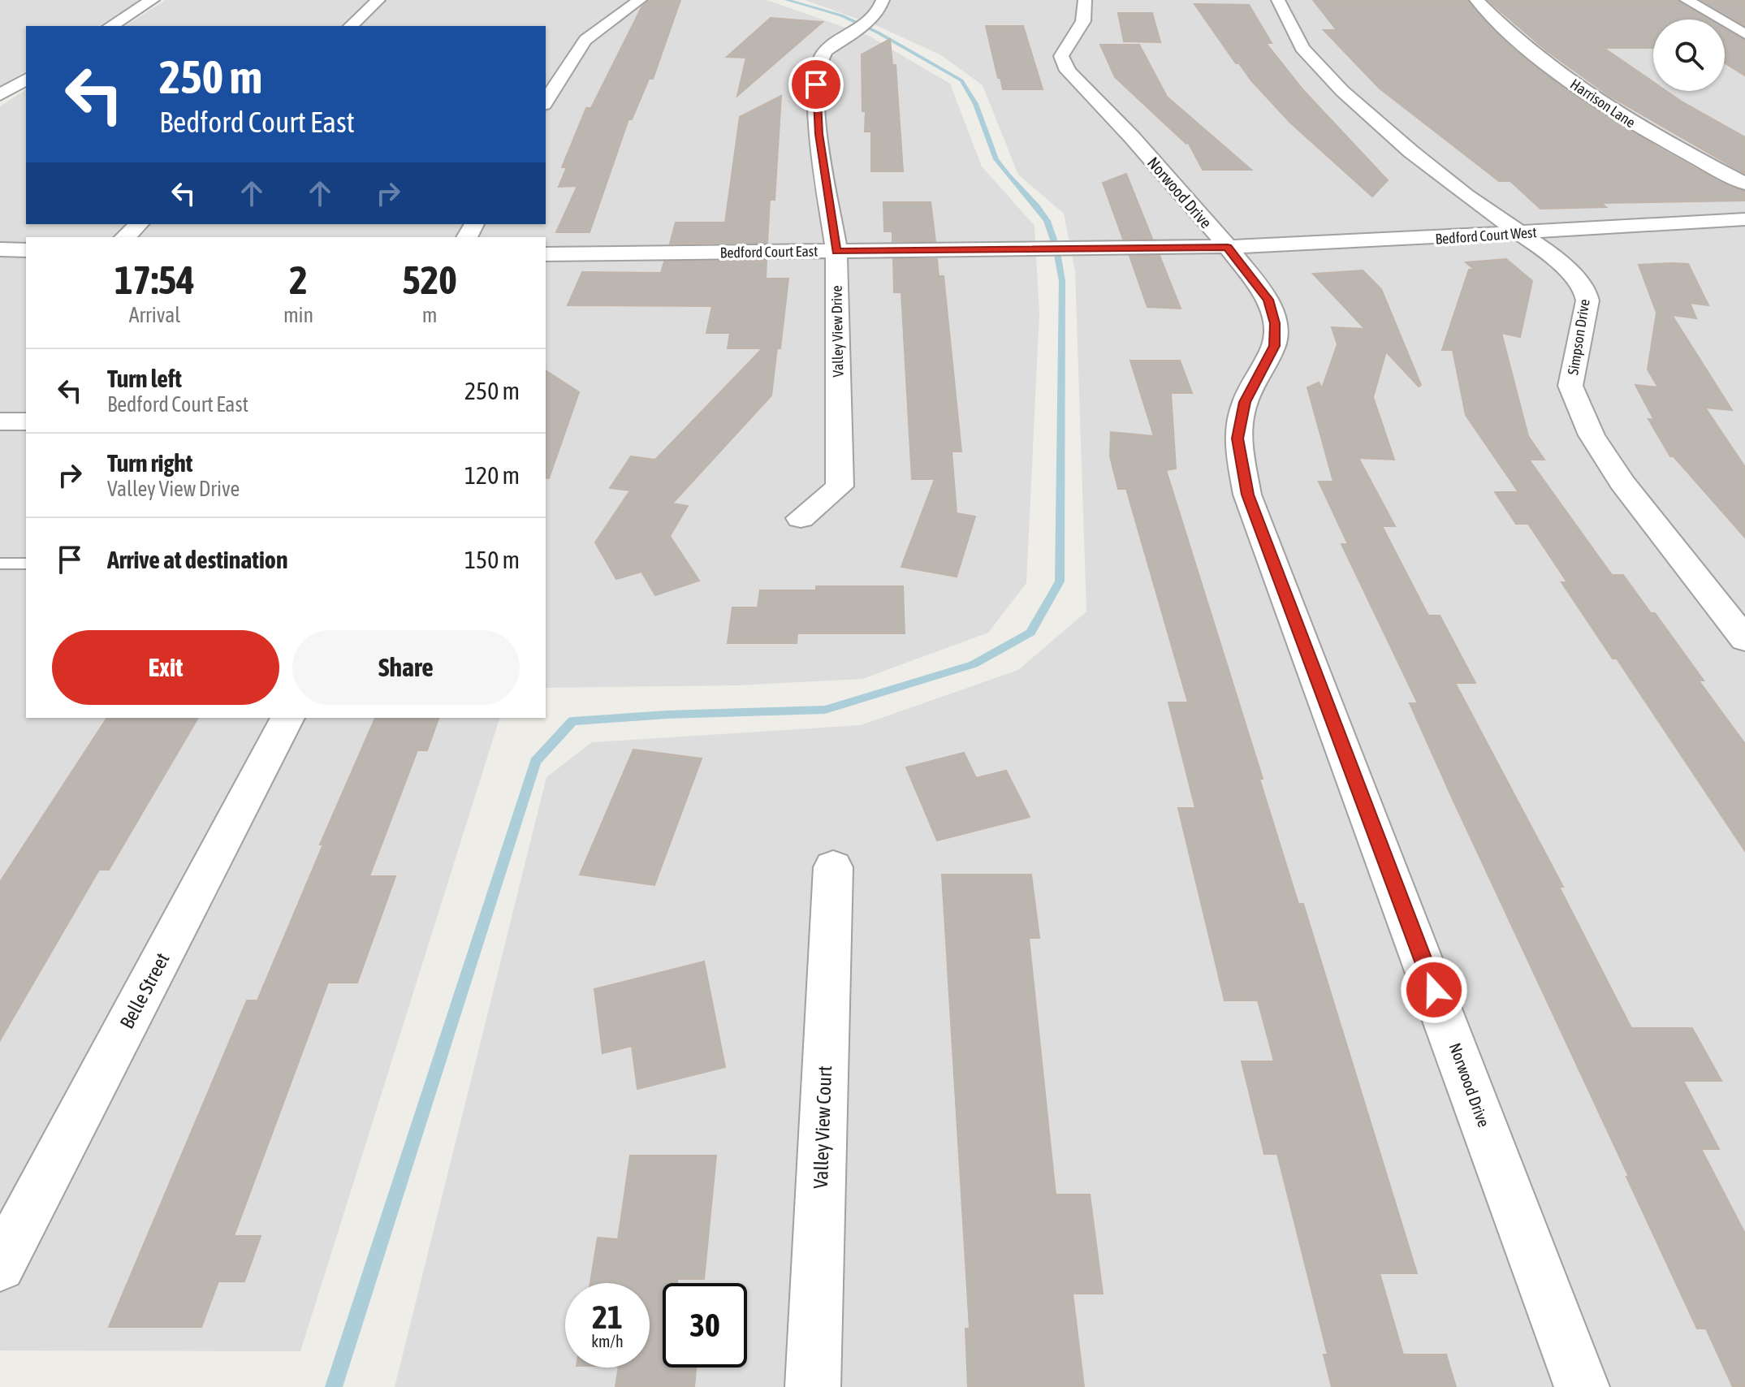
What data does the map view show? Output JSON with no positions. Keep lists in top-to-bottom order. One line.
{"streets":{"street":["Harrison Lane","Norwood Drive","Bedford Court West","Bedford Court East","Valley View Drive","Simpson Drive","Belle Street","Valley View Court"]},"crossings":[["Norwood Drive","Bedford Court West"],["Norwood Drive","Bedford Court East"],["Bedford Court West","Bedford Court East"],["Bedford Court West","Simpson Drive"],["Bedford Court East","Valley View Drive"]],"page":{"turn":["250 m","Bedford Court East"],"eta":["17:54","Arrival","2","min","520","m"],"list":[{"name":"Turn left","note":"Bedford Court East","value":"250 m"},{"name":"Turn right","note":"Valley View Drive","value":"120 m"},{"name":"Arrive at destination","value":"150 m"}],"buttons":["Exit","Share"],"speed":"21 km/h","limit":"30"}}
